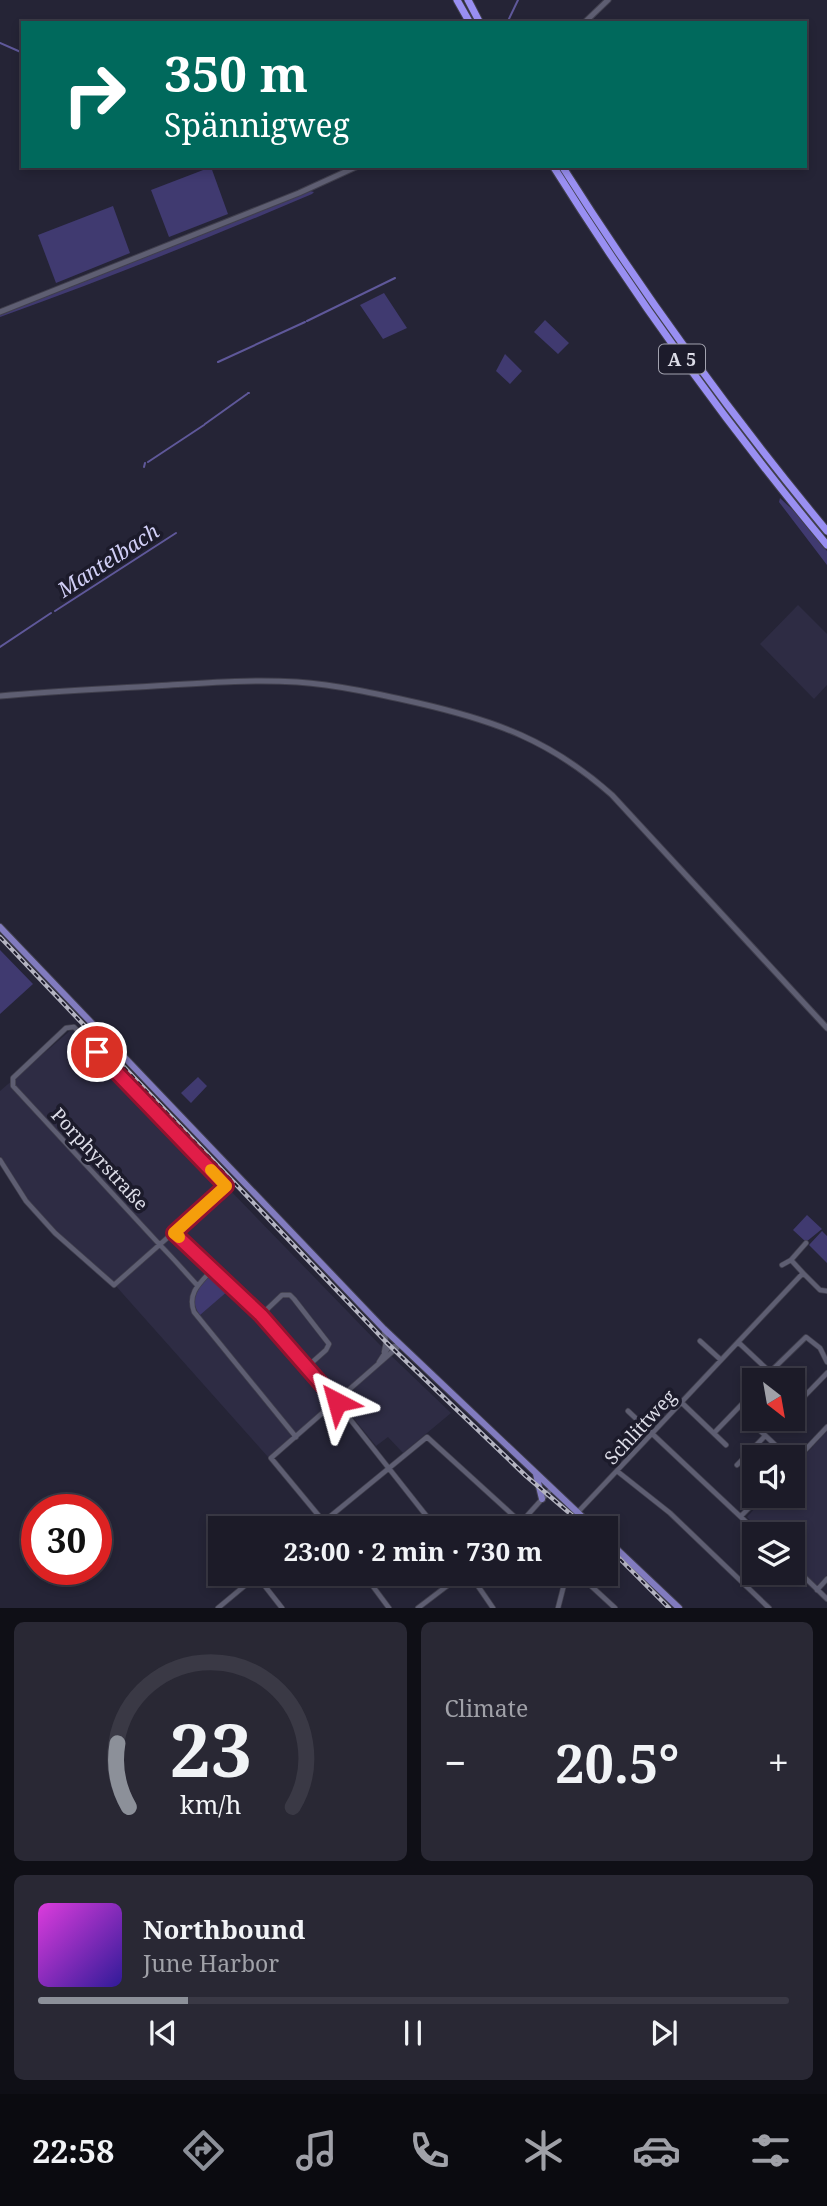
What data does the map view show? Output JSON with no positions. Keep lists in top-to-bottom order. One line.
{"streets":{"highway":["A 5"],"street":["Porphyrstraße","Schlittweg"]},"water":["Mantelbach"],"north":"bottom right","page":{"turn":["350 m","Spännigweg"],"limit":"30","trip":"23:00 · 2 min · 730 m","tile":"Climate","heat":["−","20.5°","+"],"song":["Northbound","June Harbor"],"tabs":"22:58","gauge":["23","km/h"]}}
